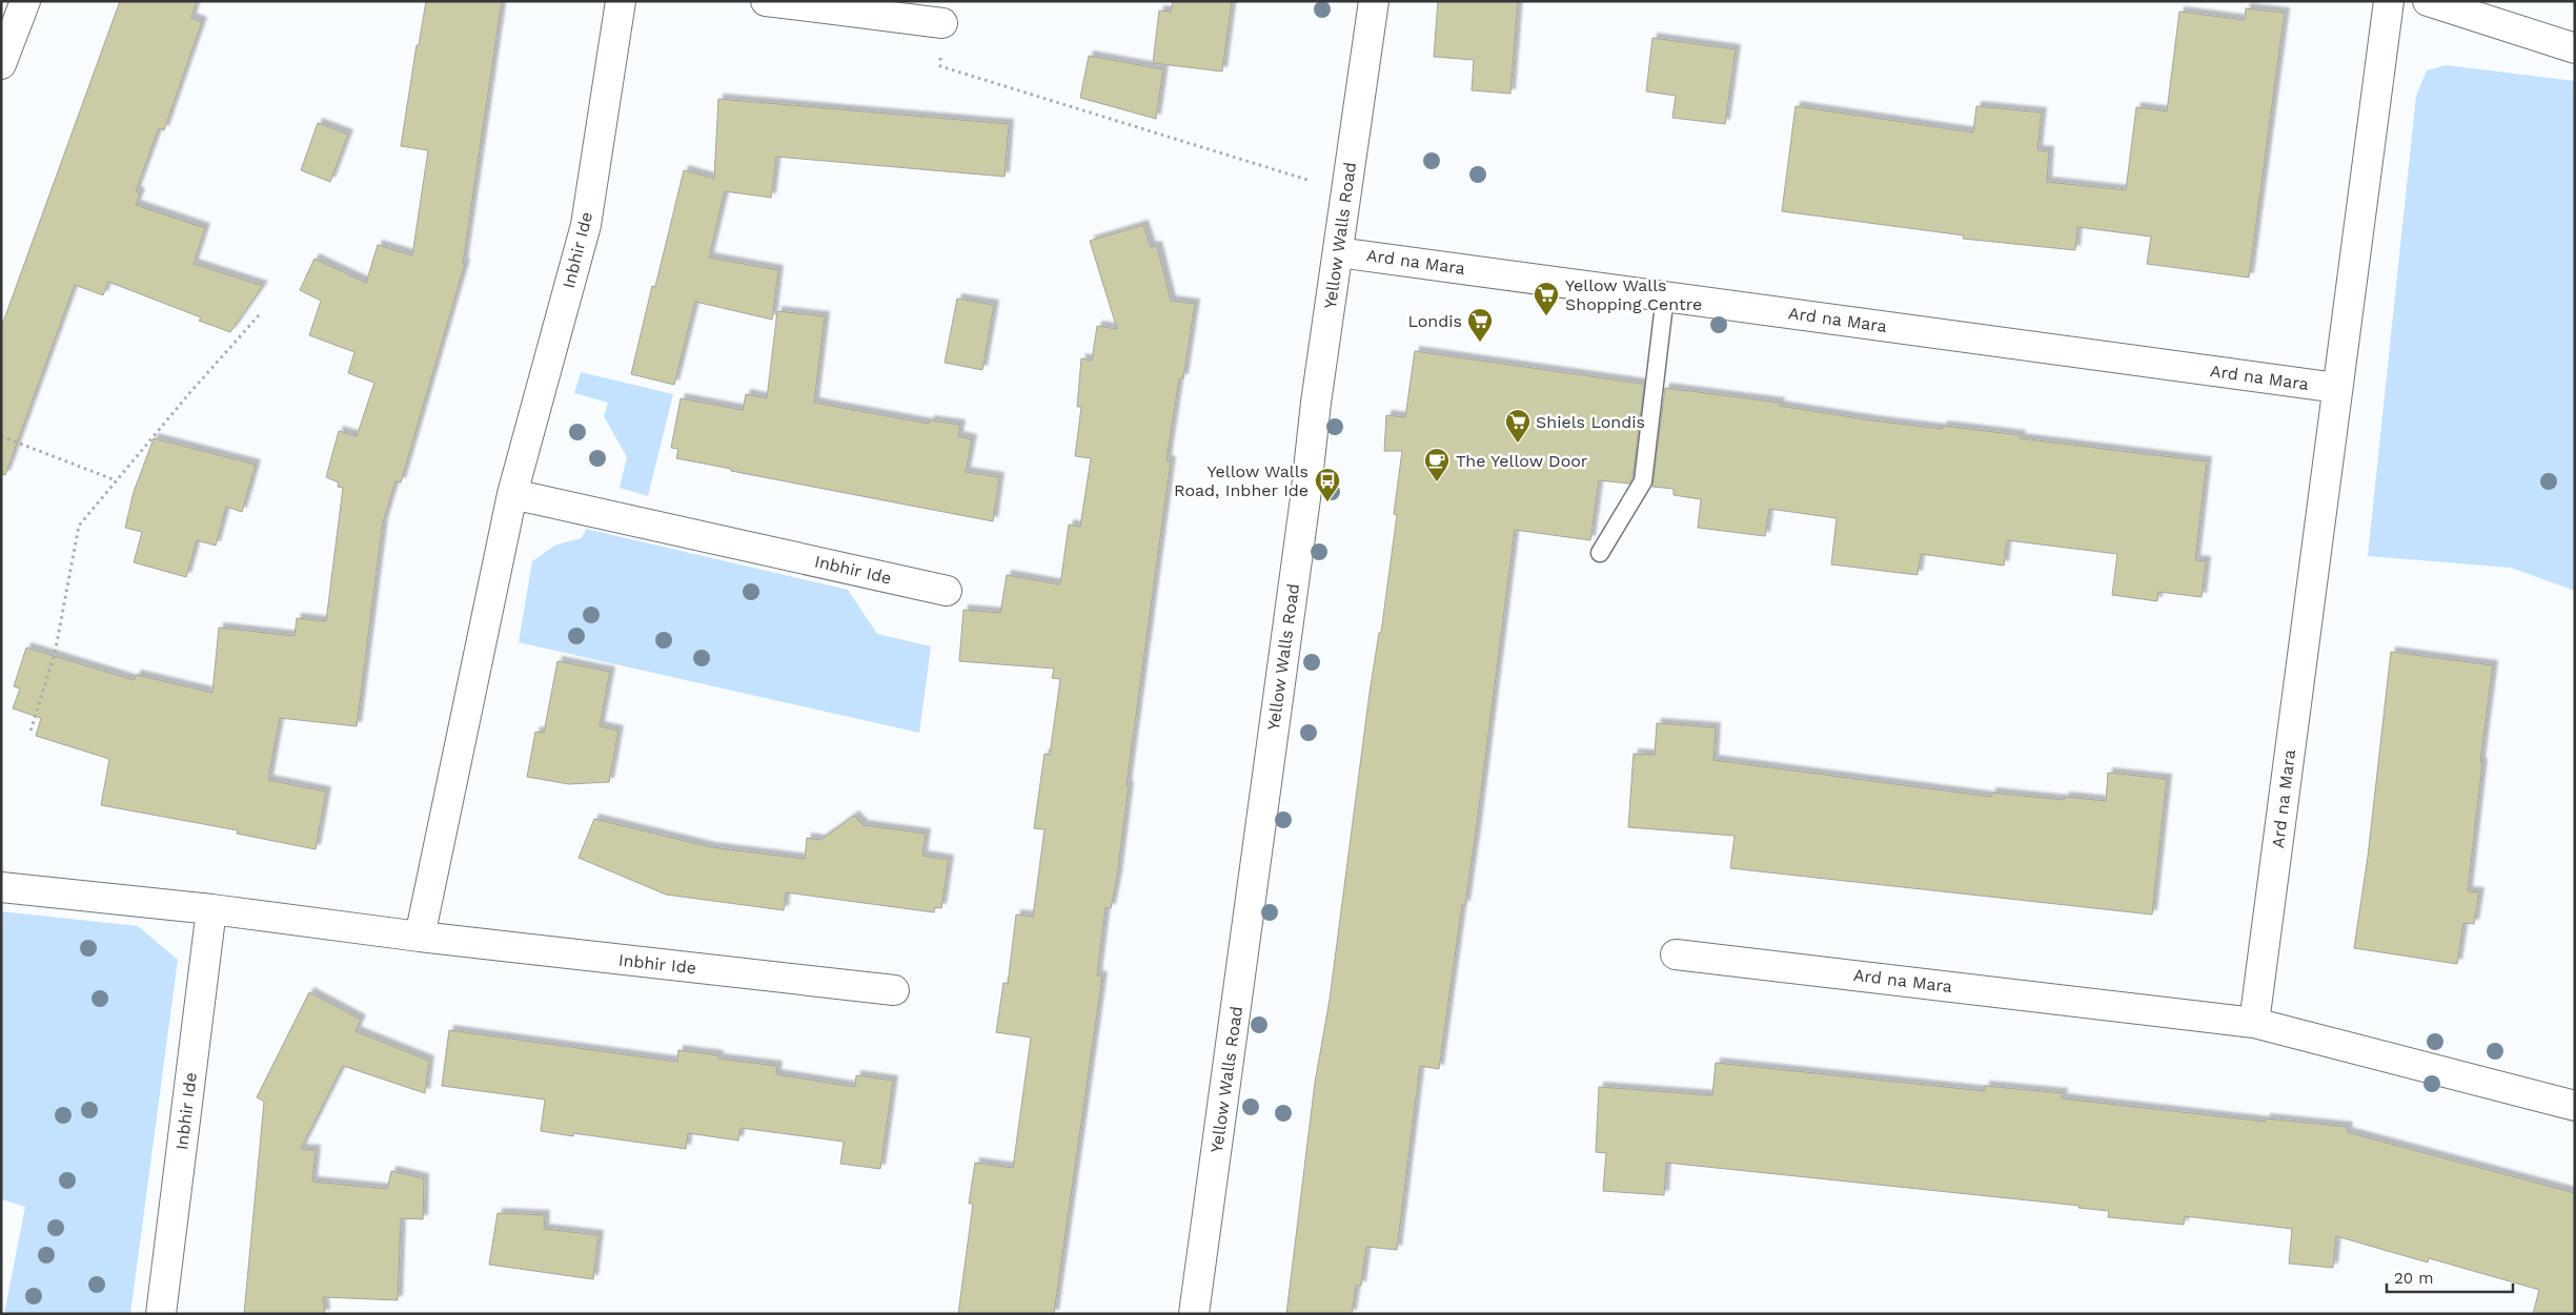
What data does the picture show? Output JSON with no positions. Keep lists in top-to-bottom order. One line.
{"streets":{"street":["Yellow Walls Road","Inbhir Ide","Ard na Mara"]},"crossings":[["Yellow Walls Road","Ard na Mara"]],"places":{"supermarket":["Yellow Walls Shopping Centre","Londis","Shiels Londis"],"cafe":["The Yellow Door"],"bus stop":["Yellow Walls Road, Inbher Ide"]},"scale_bar":"20 m"}
